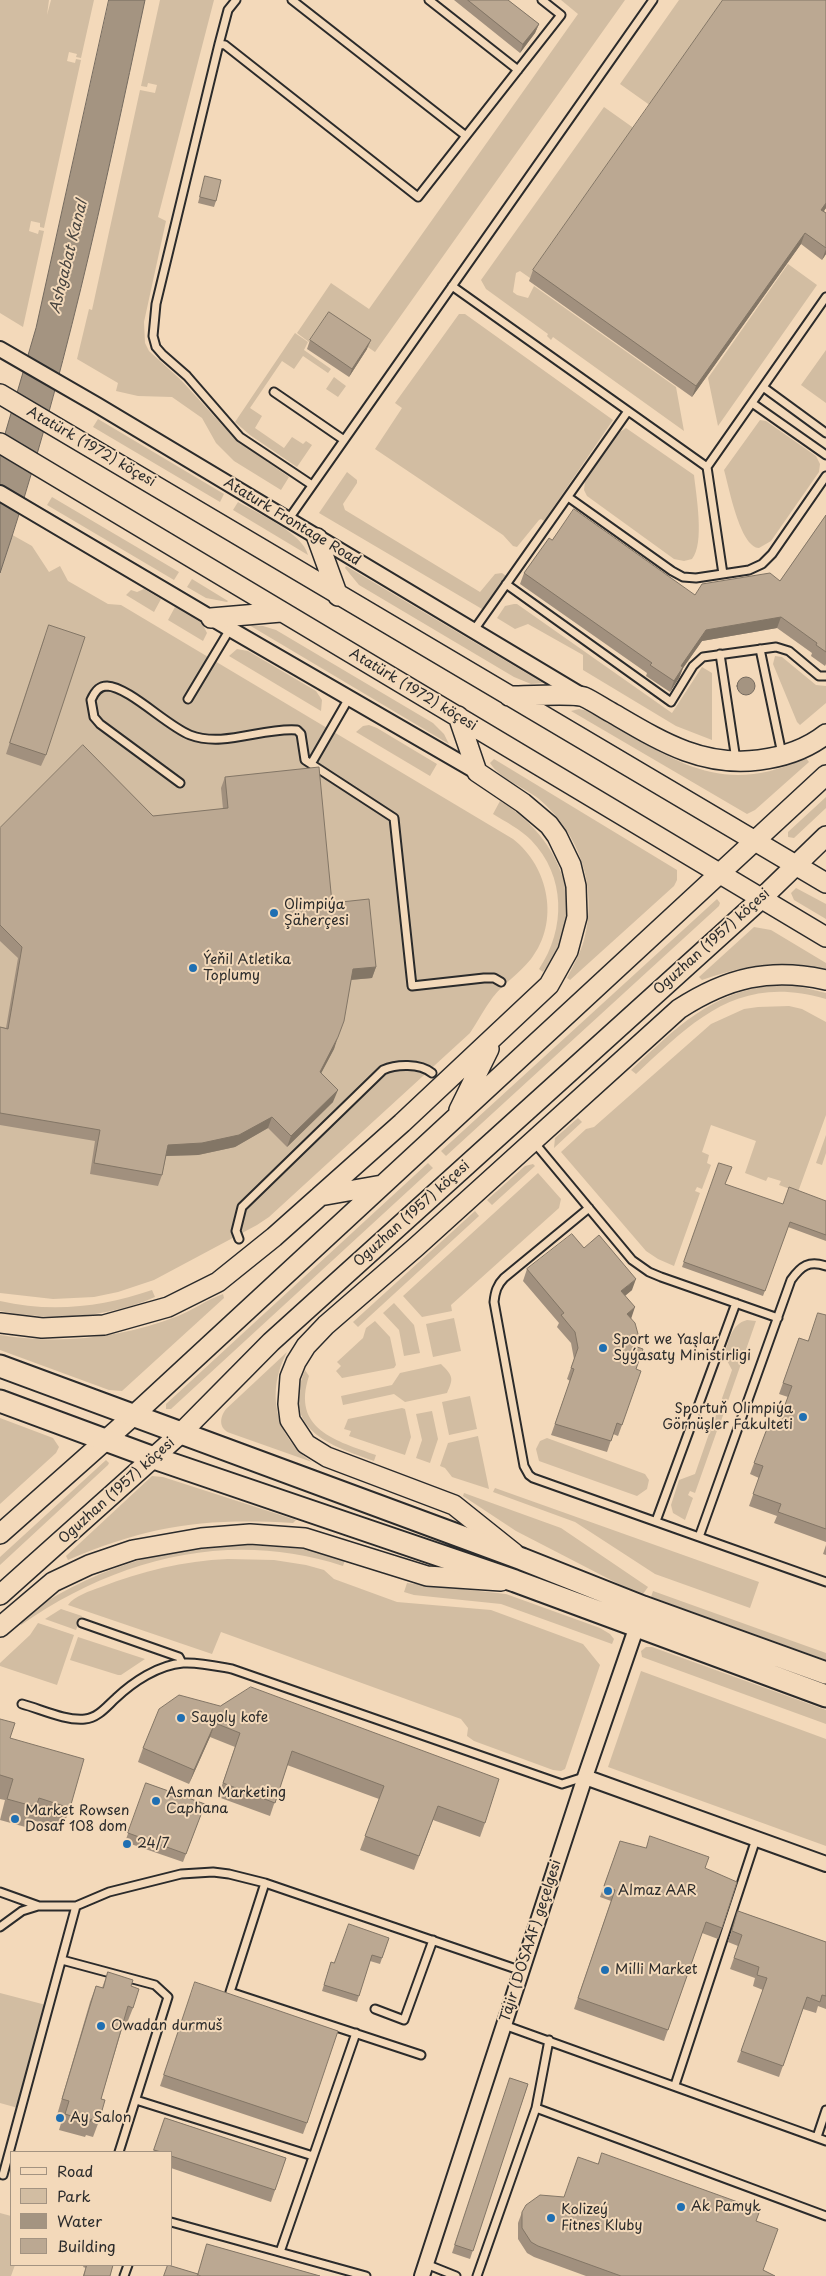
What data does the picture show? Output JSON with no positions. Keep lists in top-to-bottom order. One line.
{"streets":{"main road":["Atatürk (1972) köçesi","Oguzhan (1957) köçesi"],"street":["Ataturk Frontage Road","Täjir (DOSAAF) geçelgesi"]},"crossings":[["Atatürk (1972) köçesi","Oguzhan (1957) köçesi"]],"water":["Ashgabat Kanal"],"places":["Olimpiýa Şäherçesi","Ýeňil Atletika Toplumy","Sport we Yaşlar Syýasaty Ministirligi","Sportuň Olimpiýa Görnüşler Fakulteti","Sayoly kofe","Asman Marketing Caphana","Market Rowsen Dosaf 108 dom","24/7","Almaz AAR","Milli Market","Owadan durmuš","Ay Salon","Ak Pamyk","Kolizeý Fitnes Kluby"],"legend":["Road","Park","Water","Building"]}
